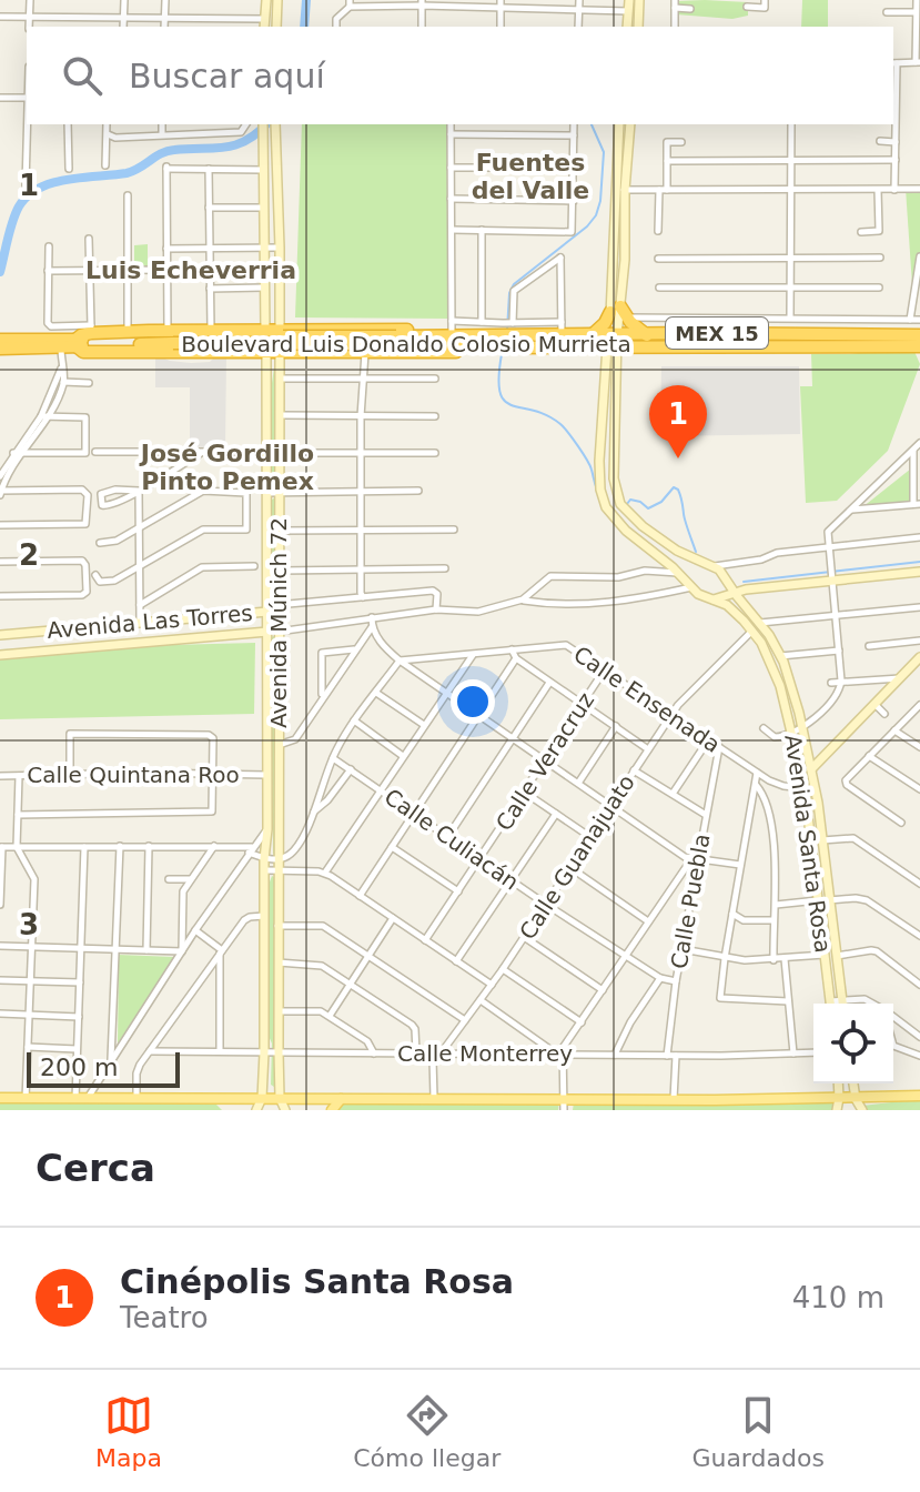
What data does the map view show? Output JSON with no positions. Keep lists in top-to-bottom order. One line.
{"streets":{"highway":["MEX 15","Boulevard Luis Donaldo Colosio Murrieta","Avenida Múnich 72"],"main road":["Avenida Las Torres","Avenida Santa Rosa"],"street":["Calle Ensenada","Calle Veracruz","Calle Quintana Roo","Calle Culiacán","Calle Guanajuato","Calle Puebla","Calle Monterrey"]},"crossings":[["MEX 15","Boulevard Luis Donaldo Colosio Murrieta"],["MEX 15","Avenida Santa Rosa"],["Boulevard Luis Donaldo Colosio Murrieta","Avenida Santa Rosa"],["Avenida Las Torres","Avenida Múnich 72"],["Avenida Las Torres","Avenida Santa Rosa"],["Avenida Múnich 72","Calle Quintana Roo"],["Avenida Múnich 72","Calle Monterrey"],["Calle Ensenada","Calle Veracruz"],["Calle Ensenada","Avenida Santa Rosa"],["Calle Ensenada","Calle Guanajuato"],["Calle Ensenada","Calle Puebla"],["Calle Veracruz","Calle Culiacán"],["Calle Culiacán","Calle Guanajuato"],["Calle Culiacán","Calle Puebla"],["Avenida Santa Rosa","Calle Guanajuato"],["Calle Guanajuato","Calle Monterrey"],["Calle Puebla","Calle Monterrey"]],"districts":["Fuentes del Valle","Luis Echeverria","José Gordillo Pinto Pemex"],"scale_bar":"200 m","page":{"search":"Buscar aquí","pins":"1","scale":"200 m","heading":"Cerca","list":[{"mark":"1","name":"Cinépolis Santa Rosa","note":"Teatro","value":"410 m"}],"nav":["Mapa","Cómo llegar","Guardados"]},"grid":{"rows":["1","2","3"]}}
